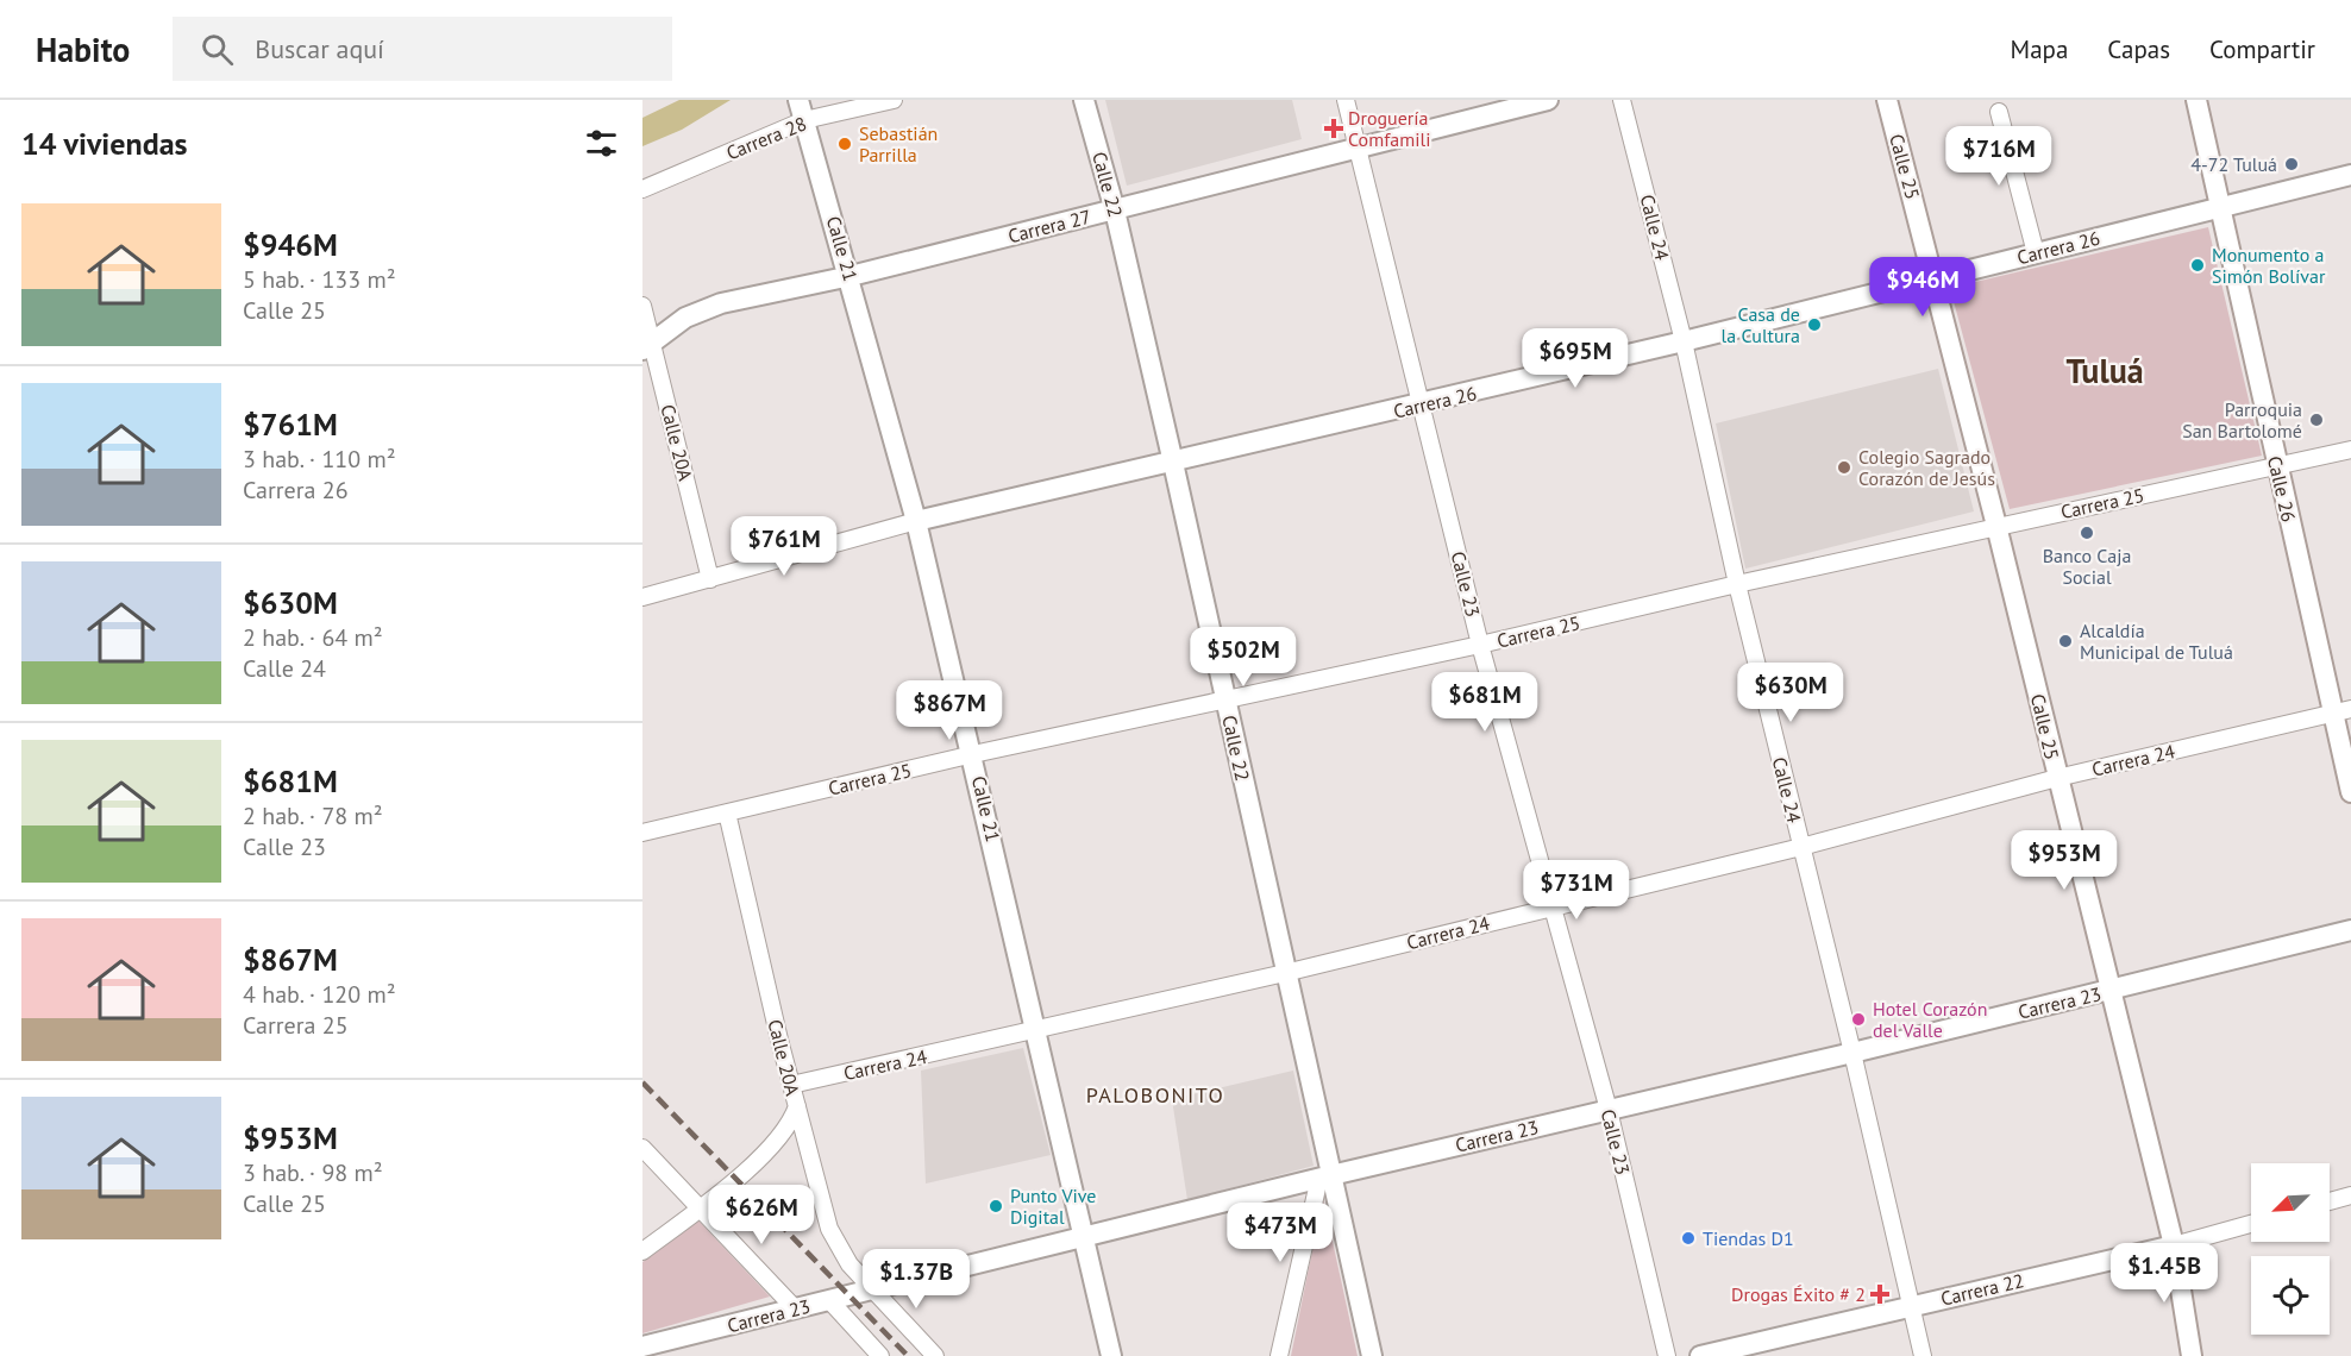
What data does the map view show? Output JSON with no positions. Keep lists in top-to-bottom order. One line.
{"streets":{"street":["Carrera 28","Calle 25","Calle 22","Carrera 27","Calle 24","Carrera 26","Calle 21","Calle 20A","Calle 26","Carrera 25","Calle 23","Carrera 24","Carrera 23","Carrera 22"]},"crossings":[["Carrera 28","Calle 21"],["Calle 25","Carrera 26"],["Calle 25","Carrera 25"],["Calle 25","Carrera 24"],["Calle 25","Carrera 23"],["Calle 25","Carrera 22"],["Calle 22","Carrera 27"],["Calle 22","Carrera 26"],["Calle 22","Carrera 25"],["Calle 22","Carrera 24"],["Calle 22","Carrera 23"],["Carrera 27","Calle 21"],["Carrera 27","Calle 20A"],["Carrera 27","Calle 23"],["Calle 24","Carrera 26"],["Calle 24","Carrera 25"],["Calle 24","Carrera 24"],["Calle 24","Carrera 23"],["Calle 24","Carrera 22"],["Carrera 26","Calle 21"],["Carrera 26","Calle 20A"],["Carrera 26","Calle 26"],["Carrera 26","Calle 23"],["Calle 21","Carrera 25"],["Calle 21","Carrera 24"],["Calle 21","Carrera 23"],["Calle 20A","Carrera 25"],["Calle 20A","Carrera 24"],["Calle 20A","Carrera 23"],["Calle 26","Carrera 25"],["Calle 26","Carrera 24"],["Carrera 25","Calle 23"],["Calle 23","Carrera 24"],["Calle 23","Carrera 23"]],"districts":["Tuluá","PALOBONITO"],"places":{"health":["Droguería Comfamili","Drogas Éxito # 2"],"other":["Sebastián Parrilla","4-72 Tuluá","Monumento a Simón Bolívar","Casa de la Cultura","Parroquia San Bartolomé","Colegio Sagrado Corazón de Jesús","Banco Caja Social","Alcaldía Municipal de Tuluá","Hotel Corazón del Valle","Punto Vive Digital","Tiendas D1"]},"north":"bottom left","page":{"header":"Habito","search":"Buscar aquí","nav":["Mapa","Capas","Compartir"],"heading":"14 viviendas","price":["$716M","$946M","$695M","$761M","$502M","$630M","$681M","$867M","$953M","$731M","$626M","$473M","$1.45B","$1.37B"],"list":[{"name":"$946M","note":"5 hab. · 133 m² · Calle 25"},{"name":"$761M","note":"3 hab. · 110 m² · Carrera 26"},{"name":"$630M","note":"2 hab. · 64 m² · Calle 24"},{"name":"$681M","note":"2 hab. · 78 m² · Calle 23"},{"name":"$867M","note":"4 hab. · 120 m² · Carrera 25"},{"name":"$953M","note":"3 hab. · 98 m² · Calle 25"}]}}
